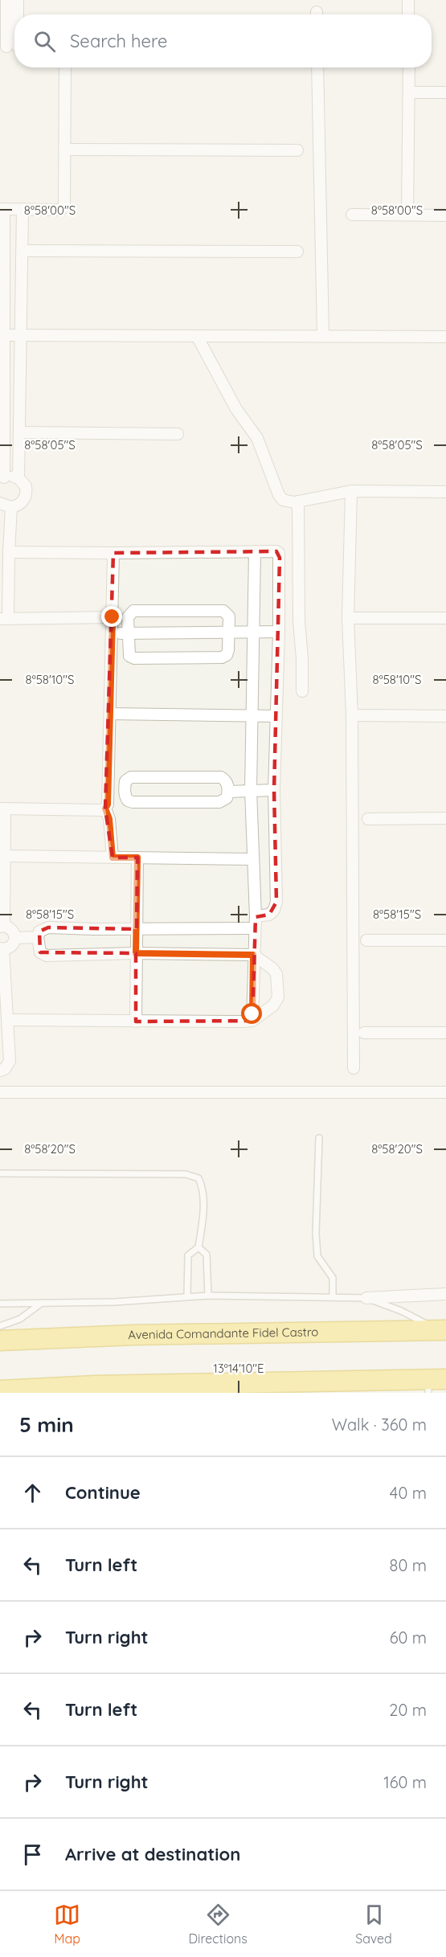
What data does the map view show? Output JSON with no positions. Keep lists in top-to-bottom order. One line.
{"streets":{"highway":["Avenida Comandante Fidel Castro"]},"page":{"search":"Search here","heading":["5 min","Walk · 360 m"],"list":[["Continue","40 m"],["Turn left","80 m"],["Turn right","60 m"],["Turn left","20 m"],["Turn right","160 m"],"Arrive at destination"],"nav":["Map","Directions","Saved"]},"coordinates":["8°58'00\"S","8°58'05\"S","8°58'10\"S","8°58'15\"S","8°58'20\"S","13°14'10\"E"]}
